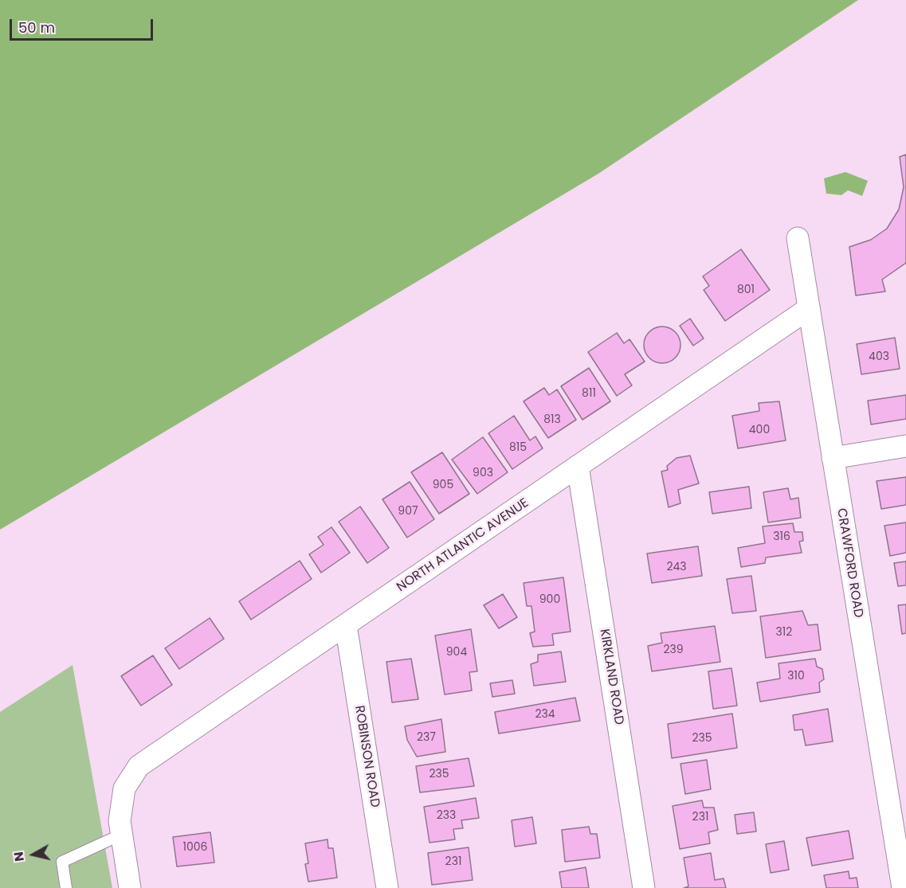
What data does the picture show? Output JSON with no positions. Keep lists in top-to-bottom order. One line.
{"streets":{"street":["NORTH ATLANTIC AVENUE","CRAWFORD ROAD","KIRKLAND ROAD","ROBINSON ROAD"]},"crossings":[["NORTH ATLANTIC AVENUE","CRAWFORD ROAD"],["NORTH ATLANTIC AVENUE","KIRKLAND ROAD"],["NORTH ATLANTIC AVENUE","ROBINSON ROAD"]],"house_numbers":["801","403","811","813","400","815","903","905","907","316","243","900","312","239","904","310","234","237","235","235","233","231","1006","231"],"scale_bar":"50 m","north":"left"}
